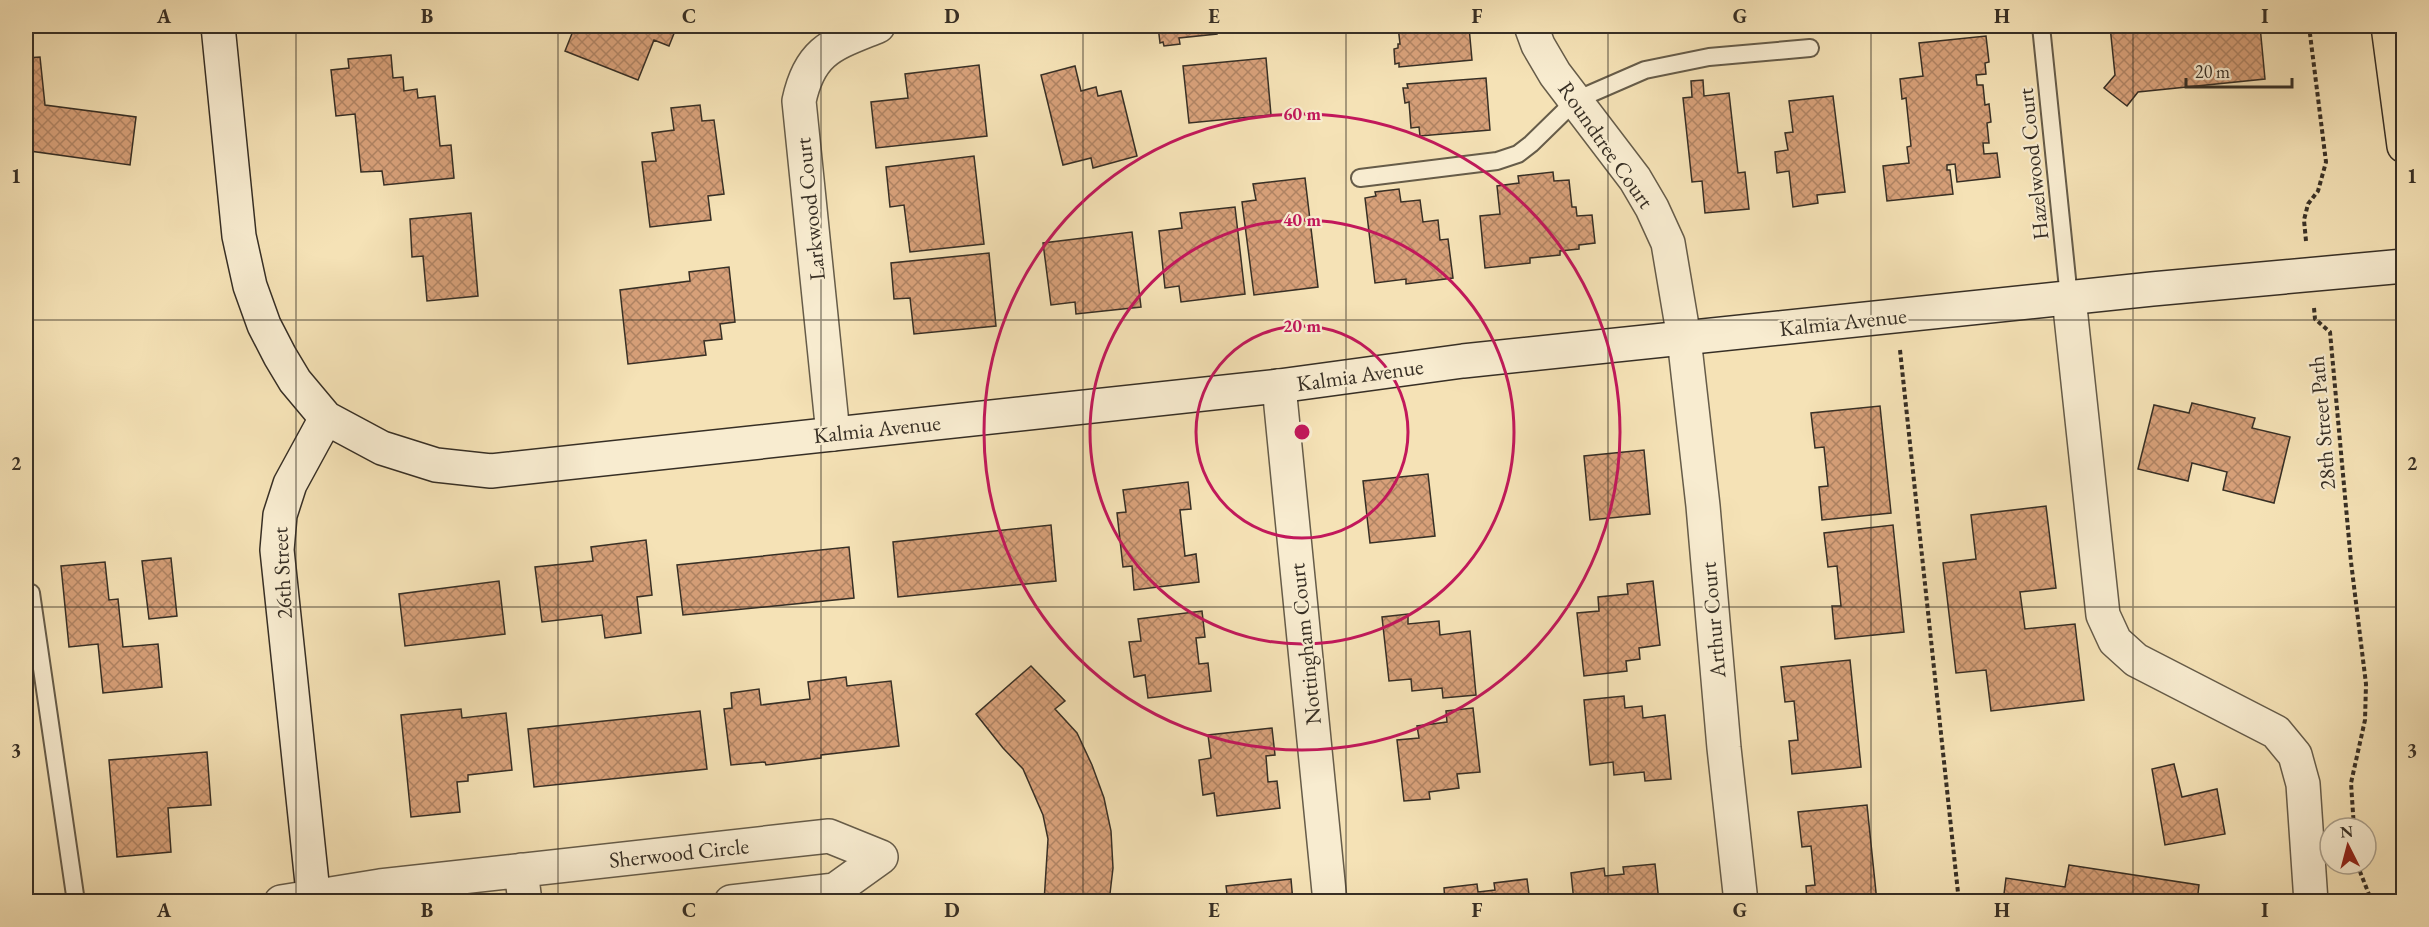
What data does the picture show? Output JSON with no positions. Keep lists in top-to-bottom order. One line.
{"streets":{"street":["Roundtree Court","Larkwood Court","Kalmia Avenue","26th Street","Arthur Court","Nottingham Court","Sherwood Circle"],"lane":["Hazelwood Court"],"path":["28th Street Path"]},"crossings":[["Roundtree Court","Kalmia Avenue"],["Roundtree Court","Arthur Court"],["Hazelwood Court","Kalmia Avenue"],["Larkwood Court","Kalmia Avenue"],["Kalmia Avenue","28th Street Path"],["Kalmia Avenue","26th Street"],["Kalmia Avenue","Arthur Court"],["Kalmia Avenue","Nottingham Court"],["26th Street","Sherwood Circle"]],"scale_bar":"20 m","north":"top","grid":{"columns":["A","B","C","D","E","F","G","H","I"],"rows":["1","2","3"]},"rings":["60 m","40 m","20 m"]}
